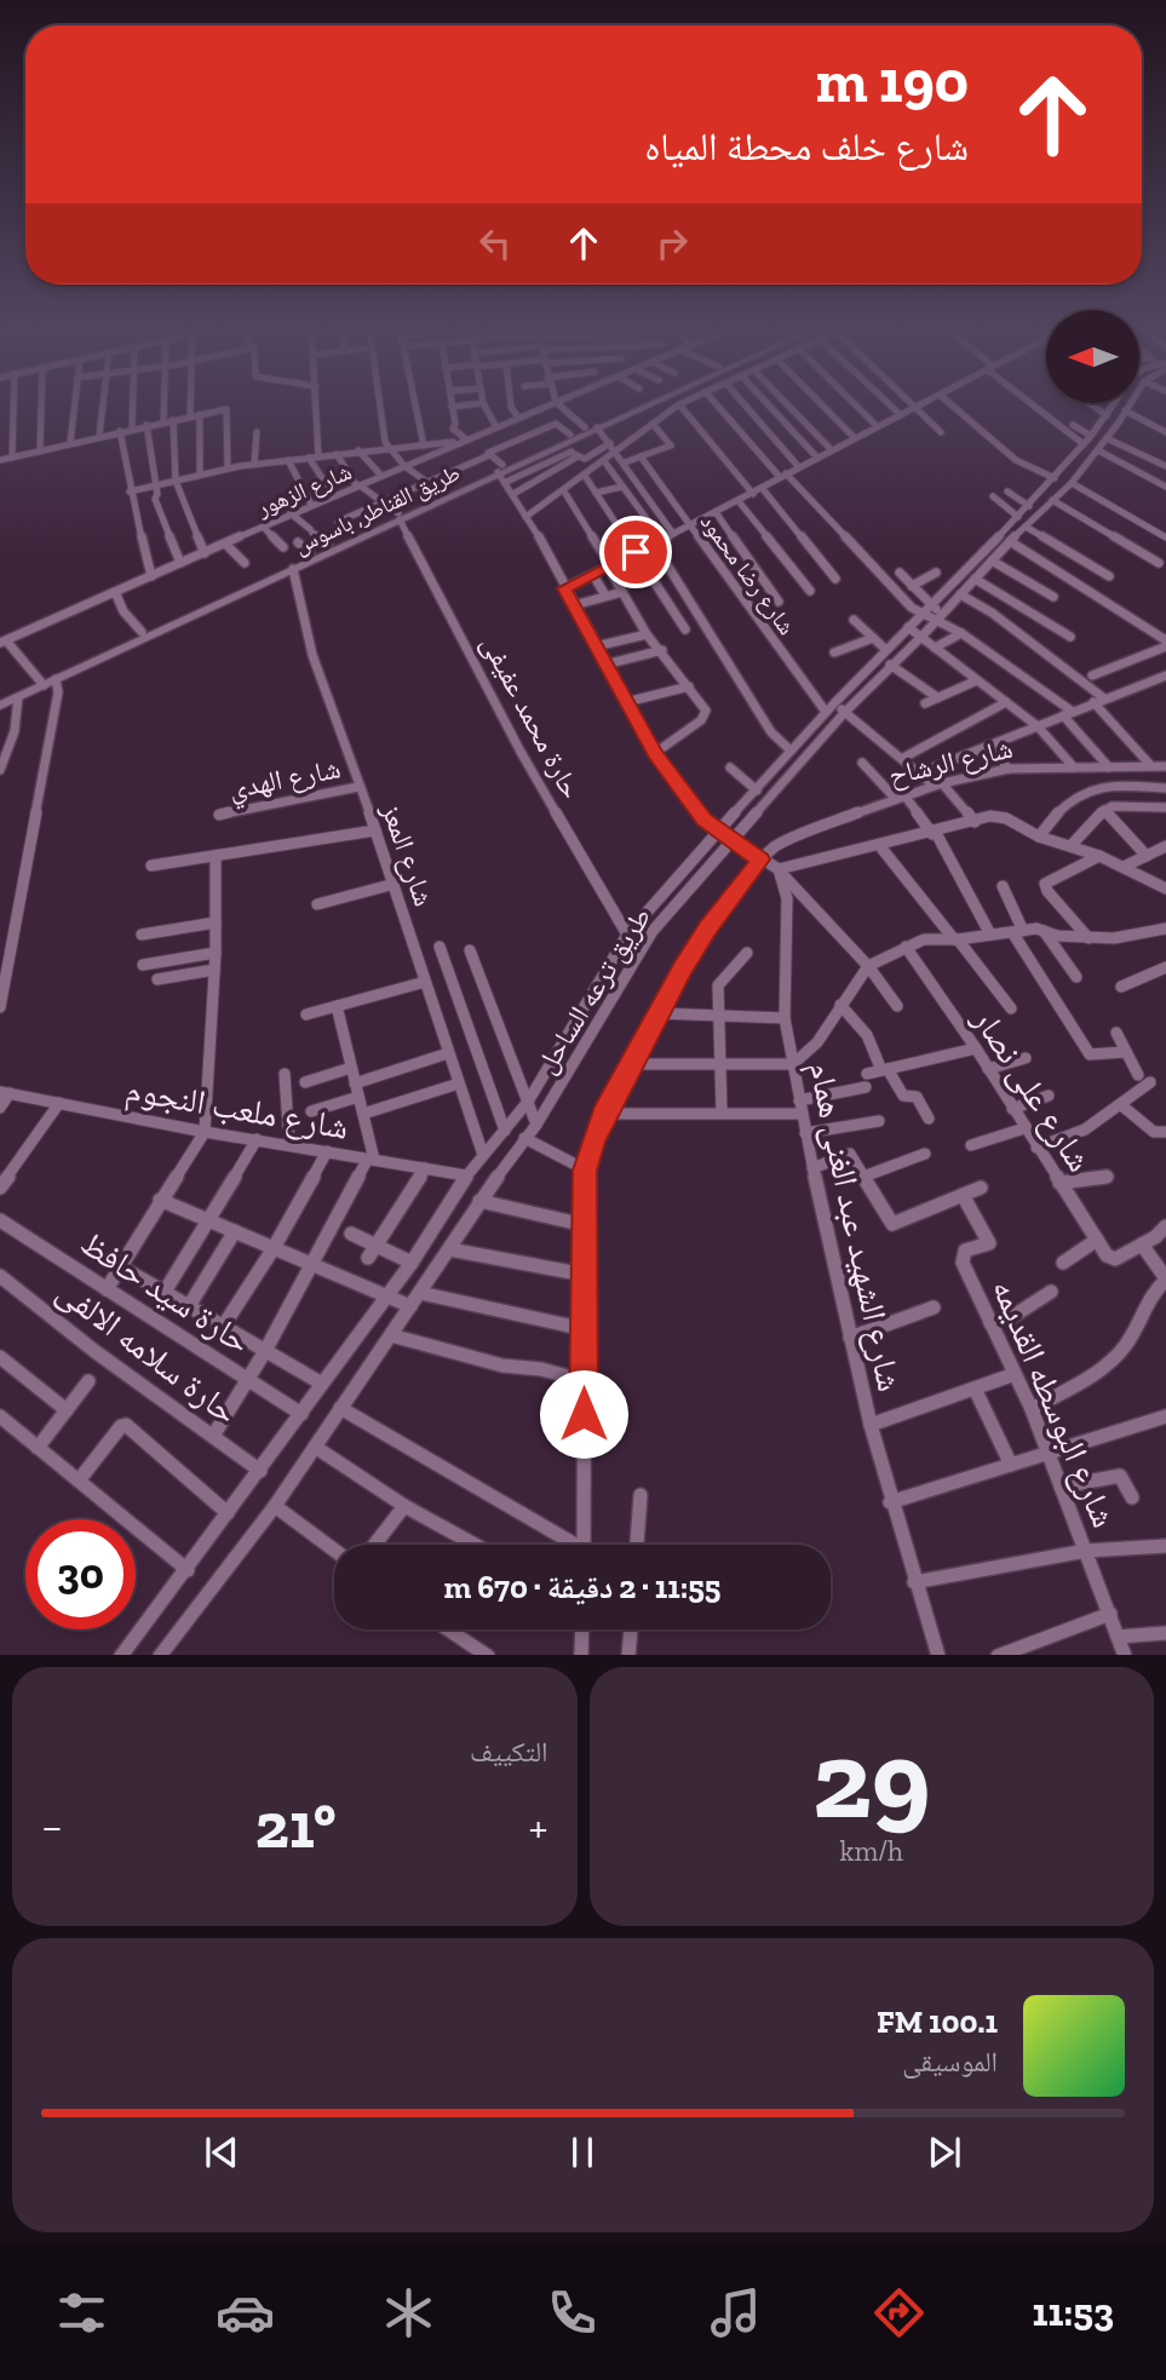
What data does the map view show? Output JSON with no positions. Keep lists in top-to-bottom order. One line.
{"streets":{"main road":["طريق القناطر, باسوس"],"street":["شارع الزهور","شارع رضا محمود","حارة محمد عفيفى","شارع الرشاح","شارع الهدي","شارع المعز","طريق ترعه الساحل","شارع على نصار","شارع ملعب النجوم","شارع الشهيد عبد الغنى همام","حارة سيد حافظ","حارة سلامه الالفى","شارع البوسطه القديمه"]},"crossings":[["طريق القناطر, باسوس","حارة محمد عفيفى"],["طريق القناطر, باسوس","شارع المعز"],["شارع رضا محمود","شارع الرشاح"],["شارع رضا محمود","طريق ترعه الساحل"],["حارة محمد عفيفى","طريق ترعه الساحل"],["شارع الهدي","شارع المعز"],["شارع المعز","طريق ترعه الساحل"],["طريق ترعه الساحل","شارع ملعب النجوم"],["طريق ترعه الساحل","حارة سيد حافظ"],["طريق ترعه الساحل","حارة سلامه الالفى"]],"north":"left","page":{"turn":["190 m","شارع خلف محطة المياه"],"limit":"30","trip":"11:55 · 2 دقيقة · 670 m","tile":[["29","km/h"],"التكييف"],"heat":["−","21°","+"],"song":["100.1 FM","الموسيقى"],"tabs":"11:53"}}
